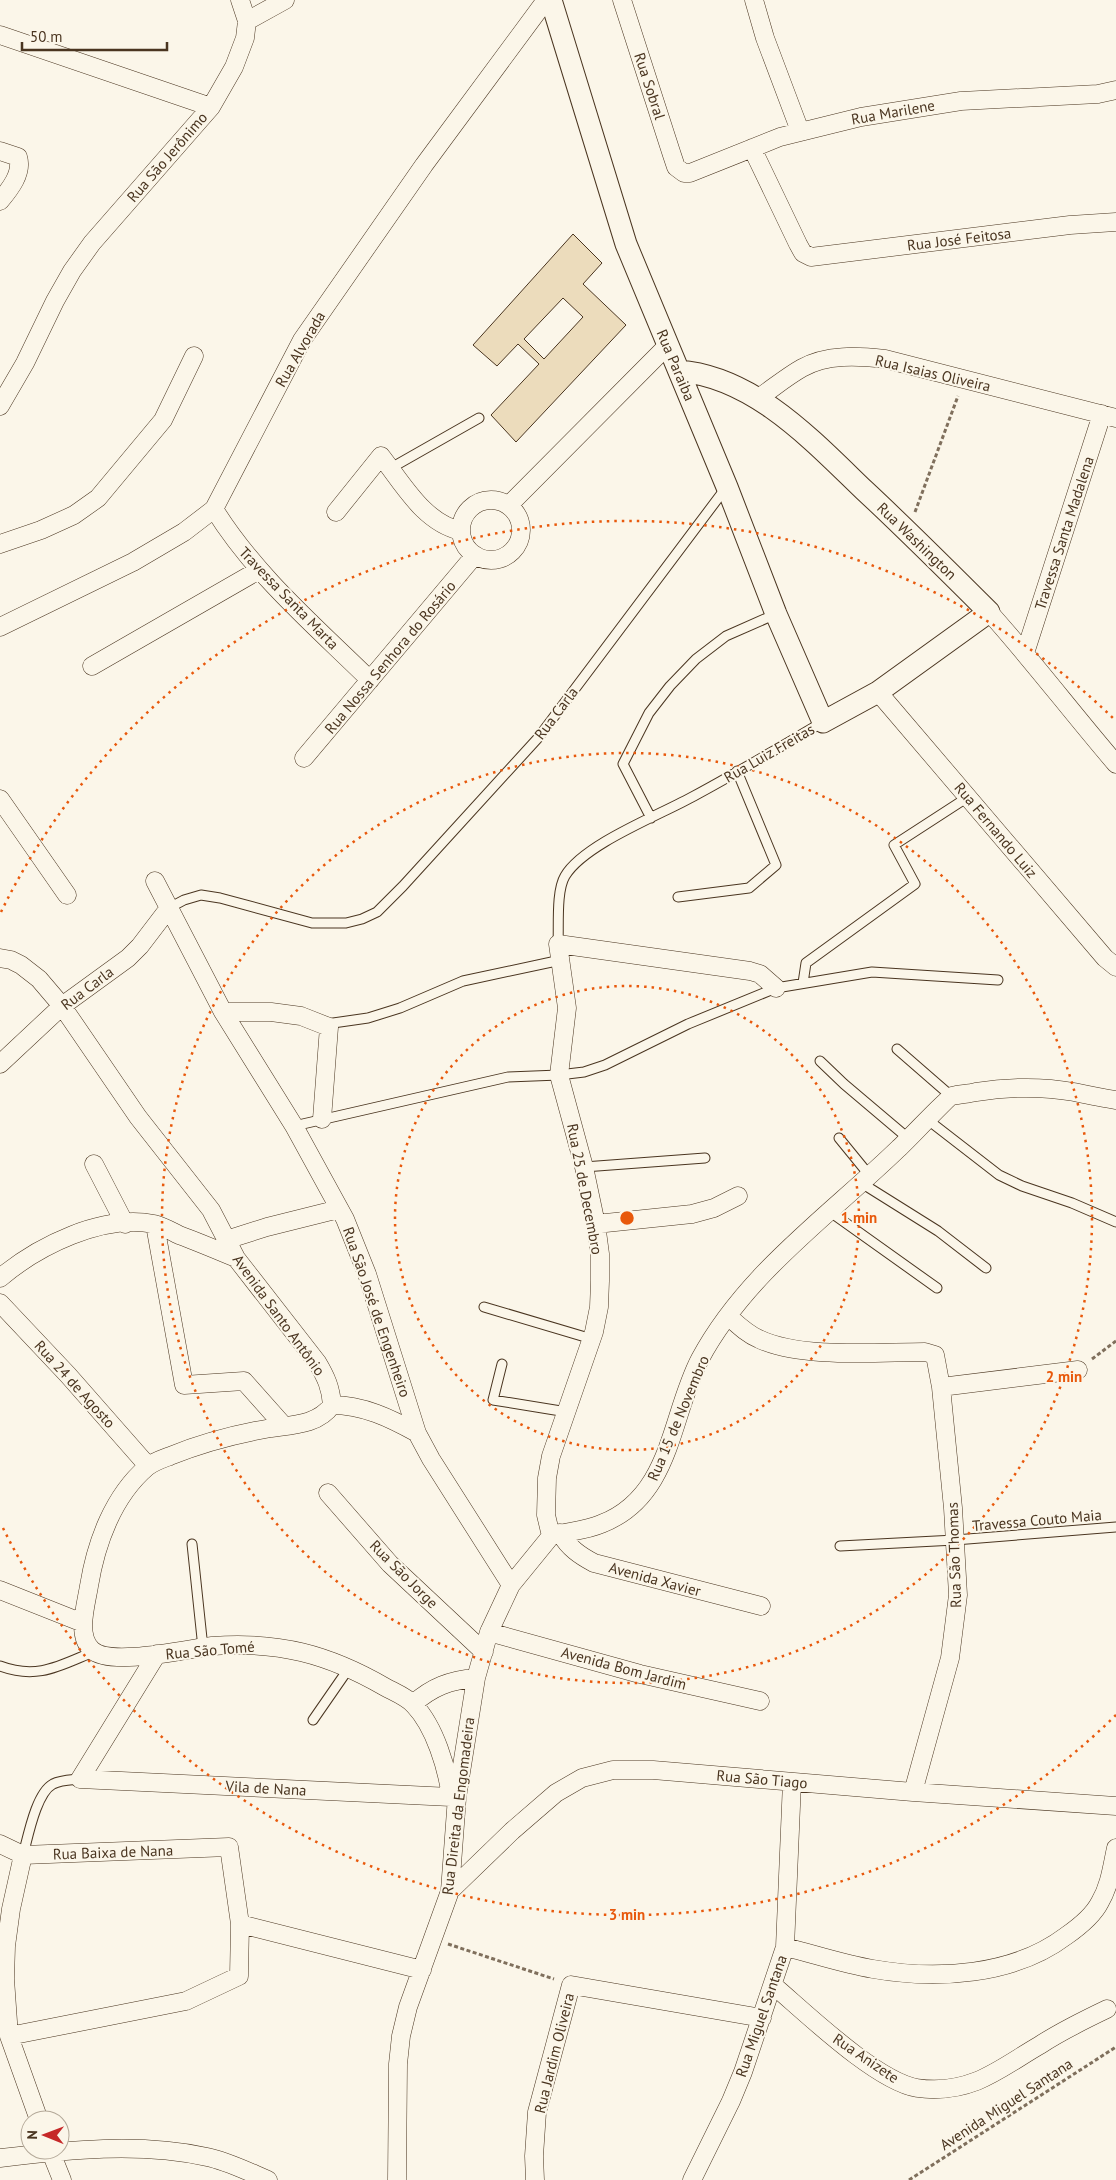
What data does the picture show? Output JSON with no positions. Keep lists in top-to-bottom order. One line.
{"streets":{"street":["Rua Sobral","Rua Marilene","Rua São Jerônimo","Rua José Feitosa","Rua Alvorada","Rua Paraiba","Rua Isaias Oliveira","Travessa Santa Madalena","Rua Washington","Travessa Santa Marta","Rua Nossa Senhora do Rosário","Rua Carla","Rua Luiz Freitas","Rua Fernando Luiz","Rua 25 de Decembro","Rua São José de Engenheiro","Avenida Santo Antônio","Rua 24 de Agosto","Rua 15 de Novembro","Rua São Thomas","Rua São Jorge","Avenida Xavier","Rua São Tomé","Avenida Bom Jardim","Rua São Tiago","Vila de Nana","Rua Direita da Engomadeira","Rua Baixa de Nana","Rua Miguel Santana","Rua Jardim Oliveira","Rua Anizete"],"lane":["Travessa Couto Maia"],"path":["Avenida Miguel Santana"]},"crossings":[["Rua Sobral","Rua Marilene"],["Rua Marilene","Rua José Feitosa"],["Rua Alvorada","Travessa Santa Marta"],["Rua Paraiba","Rua Washington"],["Rua Paraiba","Rua Carla"],["Rua Paraiba","Rua Luiz Freitas"],["Rua Isaias Oliveira","Travessa Santa Madalena"],["Rua Isaias Oliveira","Rua Washington"],["Travessa Santa Madalena","Rua Washington"],["Rua Washington","Rua Luiz Freitas"],["Travessa Santa Marta","Rua Nossa Senhora do Rosário"],["Rua Carla","Rua São José de Engenheiro"],["Rua Carla","Avenida Santo Antônio"],["Rua Luiz Freitas","Rua Fernando Luiz"],["Rua Luiz Freitas","Rua 25 de Decembro"],["Rua 25 de Decembro","Rua 15 de Novembro"],["Rua 25 de Decembro","Avenida Xavier"],["Rua 25 de Decembro","Rua Direita da Engomadeira"],["Rua São José de Engenheiro","Rua Direita da Engomadeira"],["Rua 15 de Novembro","Rua São Thomas"],["Rua 15 de Novembro","Avenida Xavier"],["Rua 15 de Novembro","Rua Direita da Engomadeira"],["Travessa Couto Maia","Rua São Thomas"],["Rua São Thomas","Rua São Tiago"],["Rua São Jorge","Rua Direita da Engomadeira"],["Avenida Xavier","Rua Direita da Engomadeira"],["Avenida Bom Jardim","Rua Direita da Engomadeira"],["Rua São Tiago","Rua Direita da Engomadeira"],["Rua São Tiago","Rua Miguel Santana"],["Vila de Nana","Rua Direita da Engomadeira"],["Rua Miguel Santana","Rua Anizete"]],"scale_bar":"50 m","north":"left","rings":["1 min","2 min","3 min"]}
